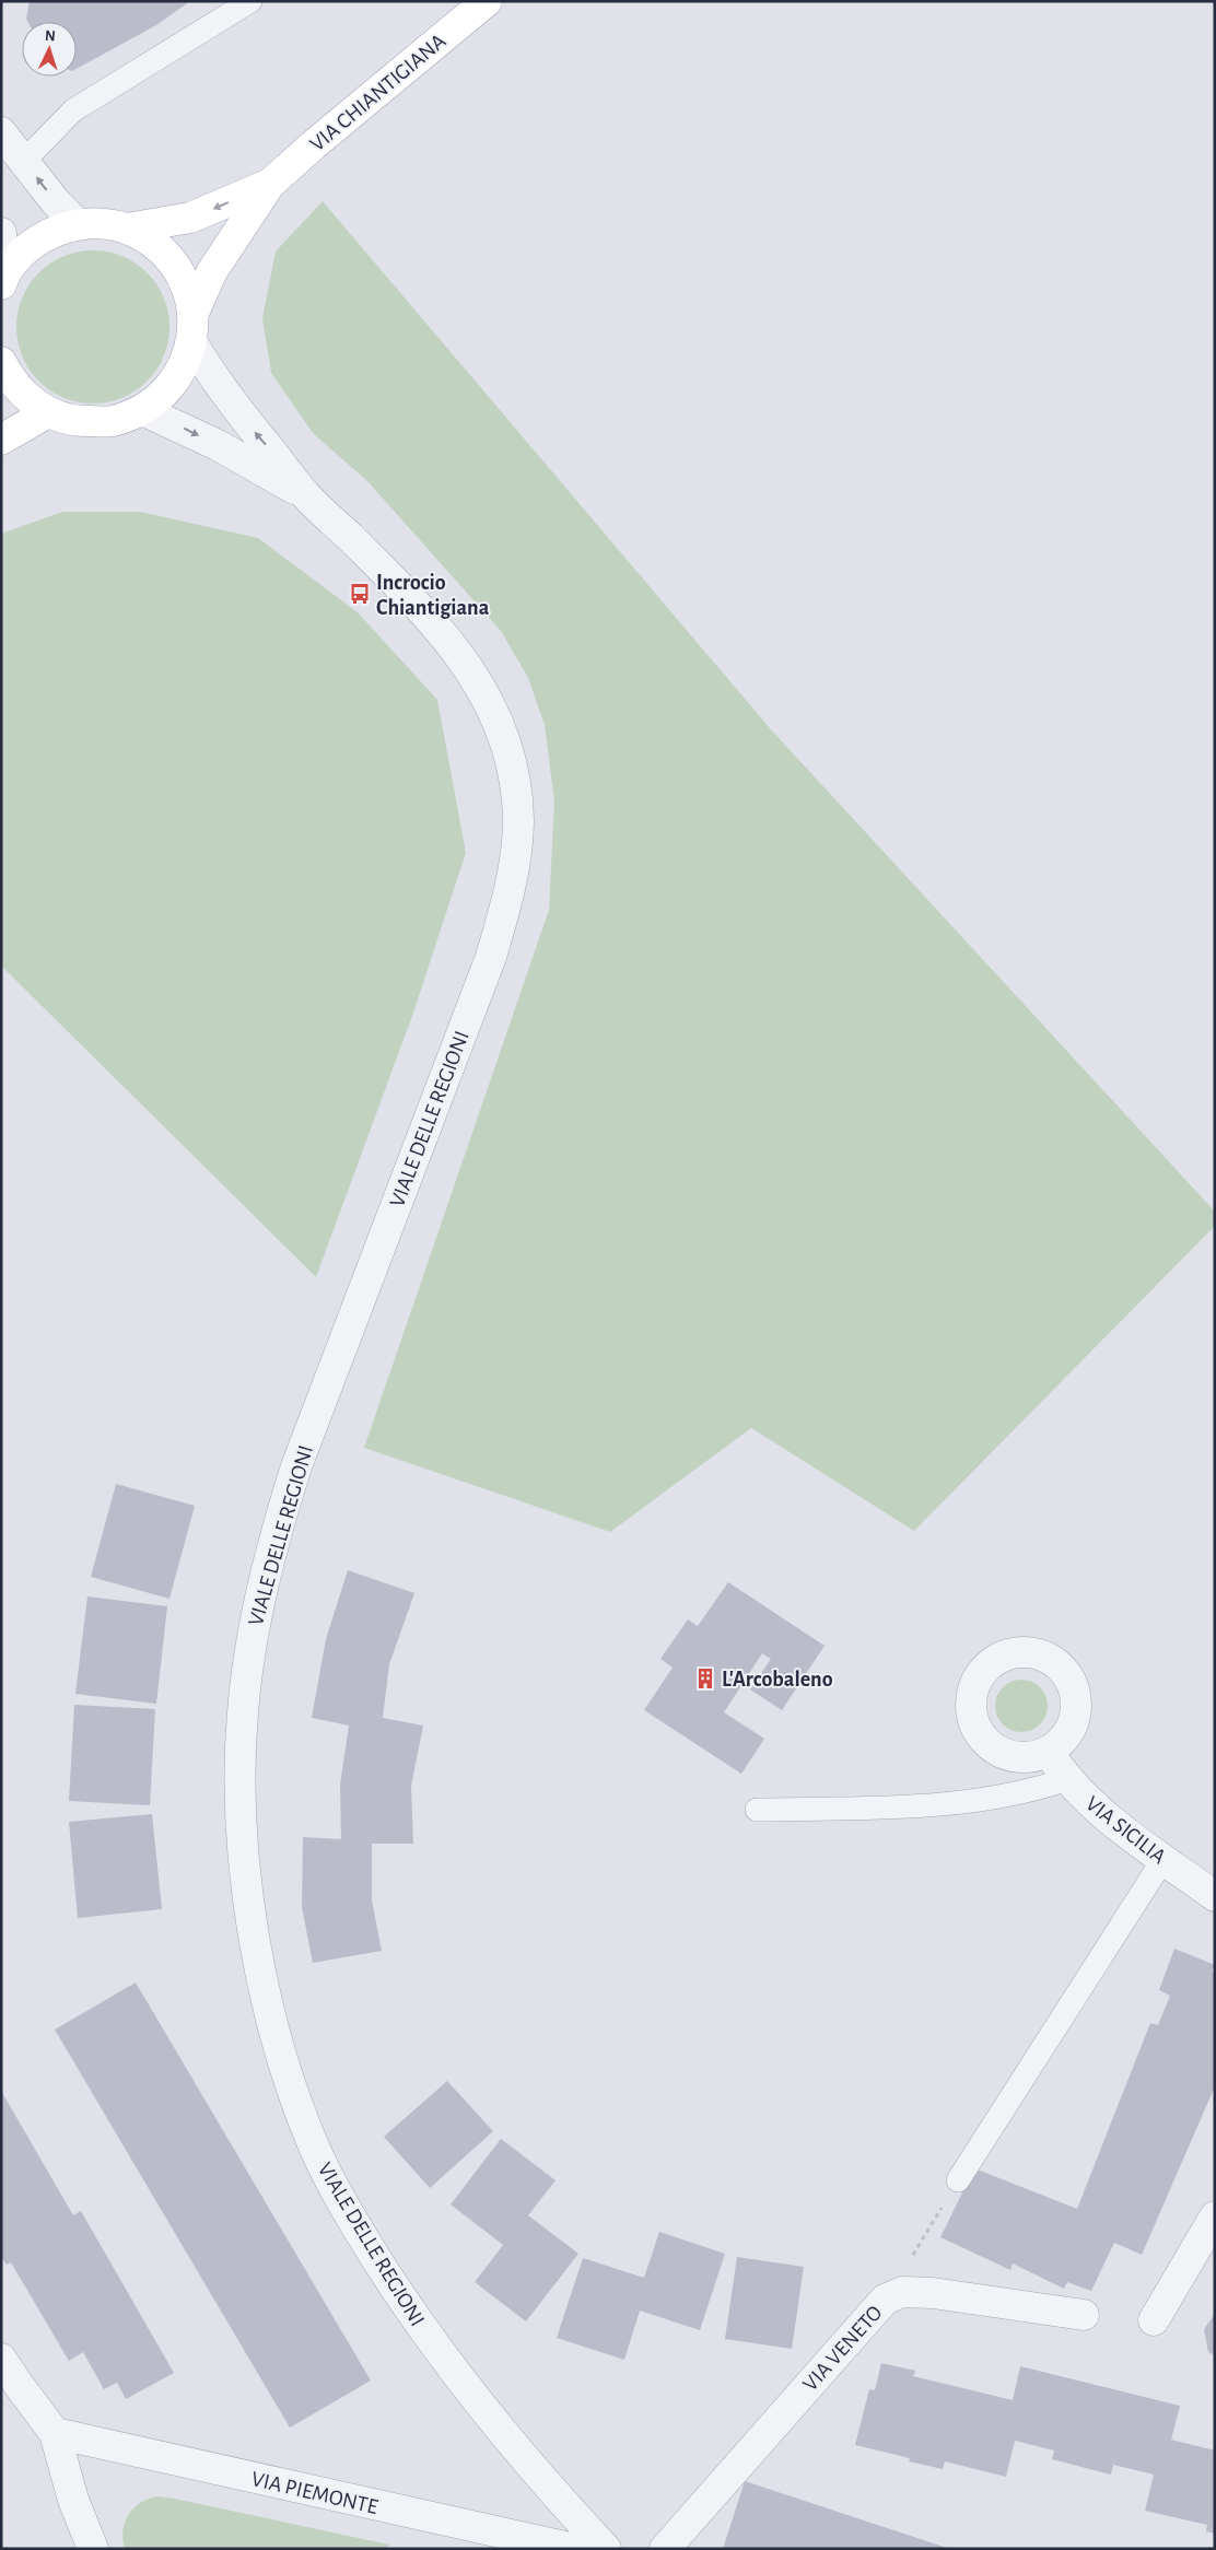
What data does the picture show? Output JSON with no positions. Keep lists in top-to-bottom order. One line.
{"streets":{"main road":["VIA CHIANTIGIANA"],"street":["VIALE DELLE REGIONI","VIA SICILIA","VIA VENETO","VIA PIEMONTE"]},"crossings":[["VIA CHIANTIGIANA","VIALE DELLE REGIONI"]],"places":{"bus stop":["Incrocio Chiantigiana"],"building":["L'Arcobaleno"]},"north":"top"}
